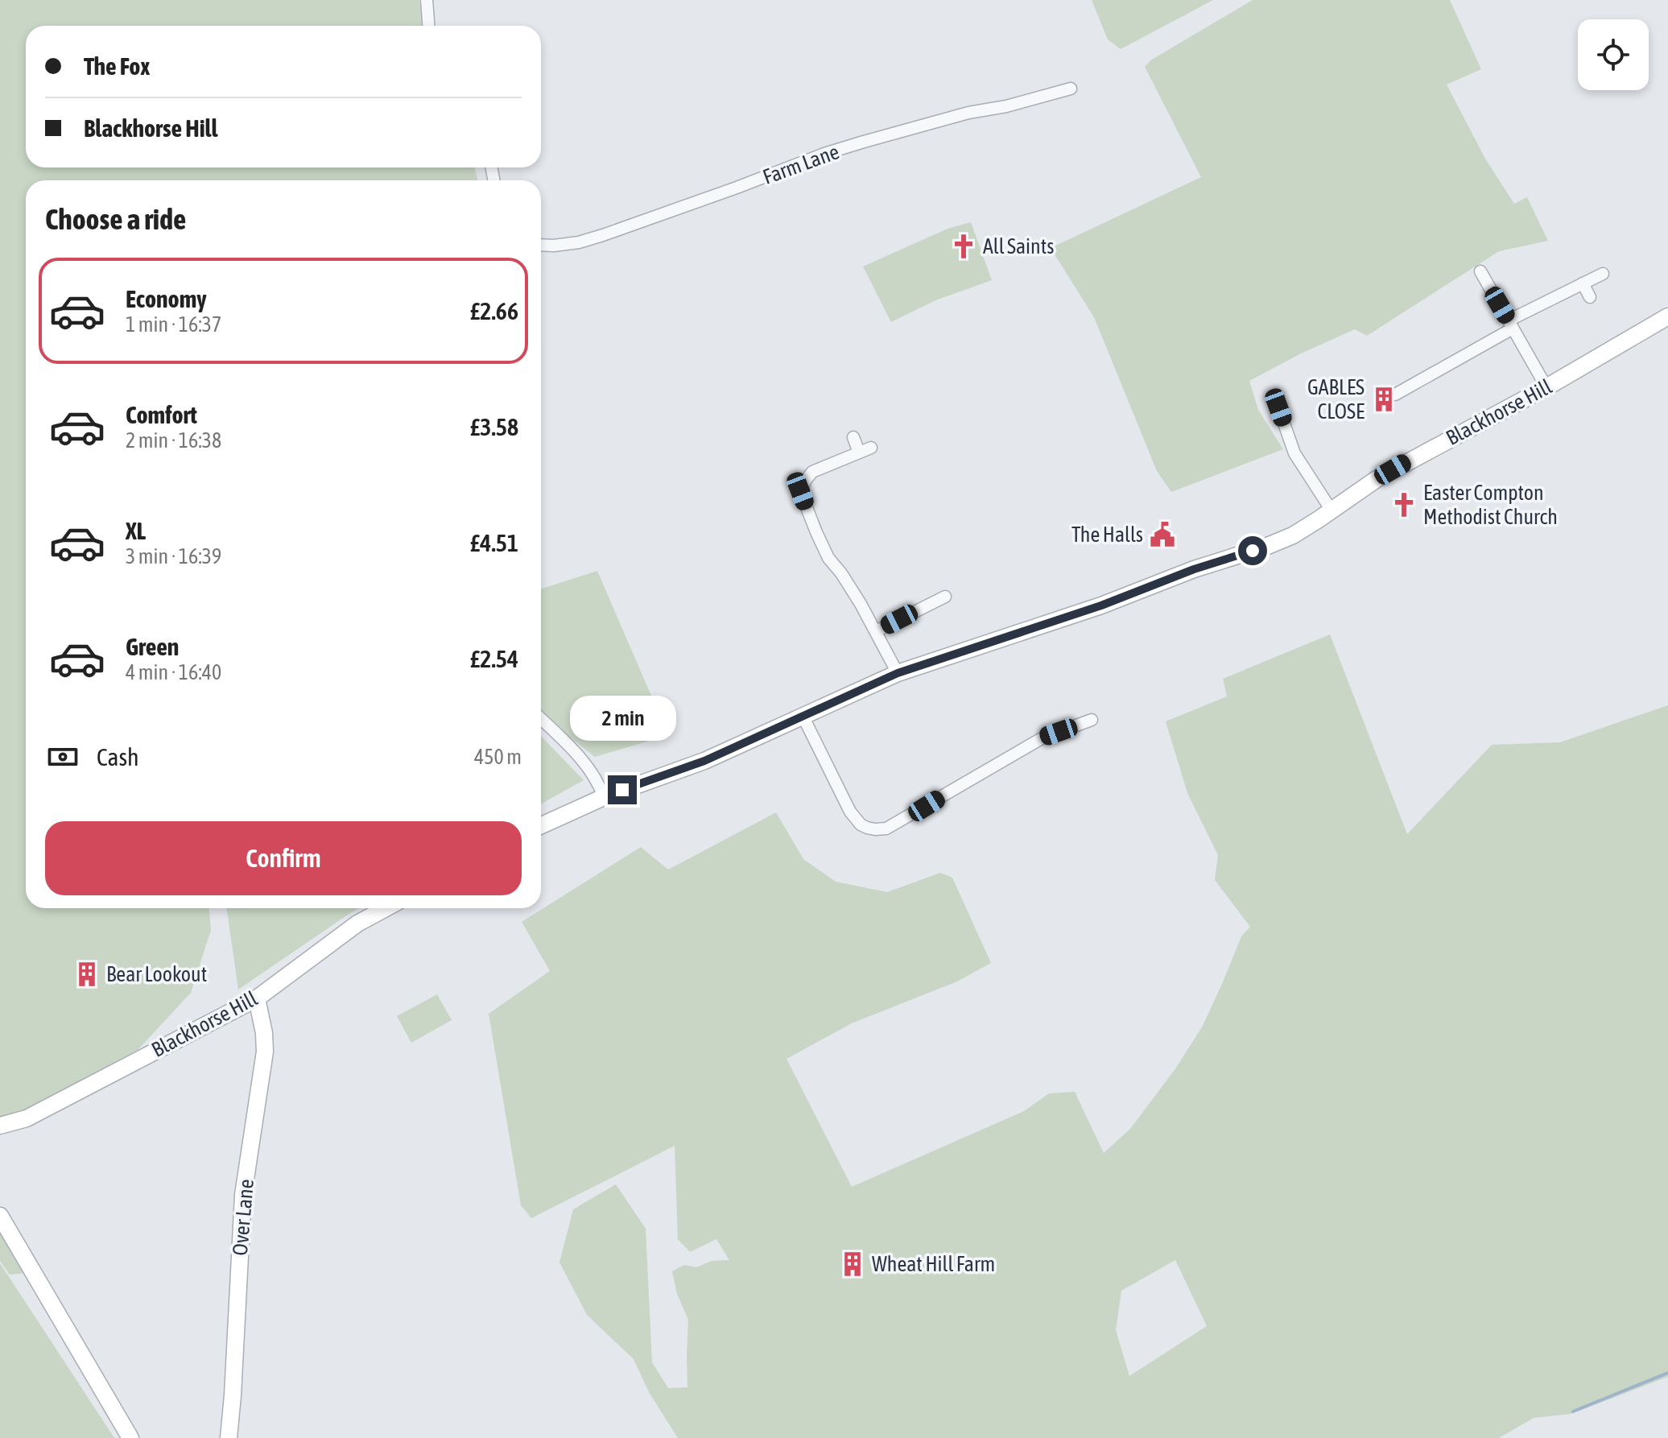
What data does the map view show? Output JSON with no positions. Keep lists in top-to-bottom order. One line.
{"streets":{"main road":["Blackhorse Hill","Over Lane"],"street":["Farm Lane"]},"crossings":[["Blackhorse Hill","Over Lane"]],"places":{"church":["All Saints","Easter Compton Methodist Church"],"building":["GABLES CLOSE","Bear Lookout","Wheat Hill Farm"],"public building":["The Halls"]},"page":{"banner":["The Fox","Blackhorse Hill"],"heading":"Choose a ride","list":[{"name":"Economy","note":"1 min · 16:37","value":"£2.66"},{"name":"Comfort","note":"2 min · 16:38","value":"£3.58"},{"name":"XL","note":"3 min · 16:39","value":"£4.51"},{"name":"Green","note":"4 min · 16:40","value":"£2.54"}],"bubble":"2 min","pay":["Cash","450 m"],"buttons":"Confirm"}}
